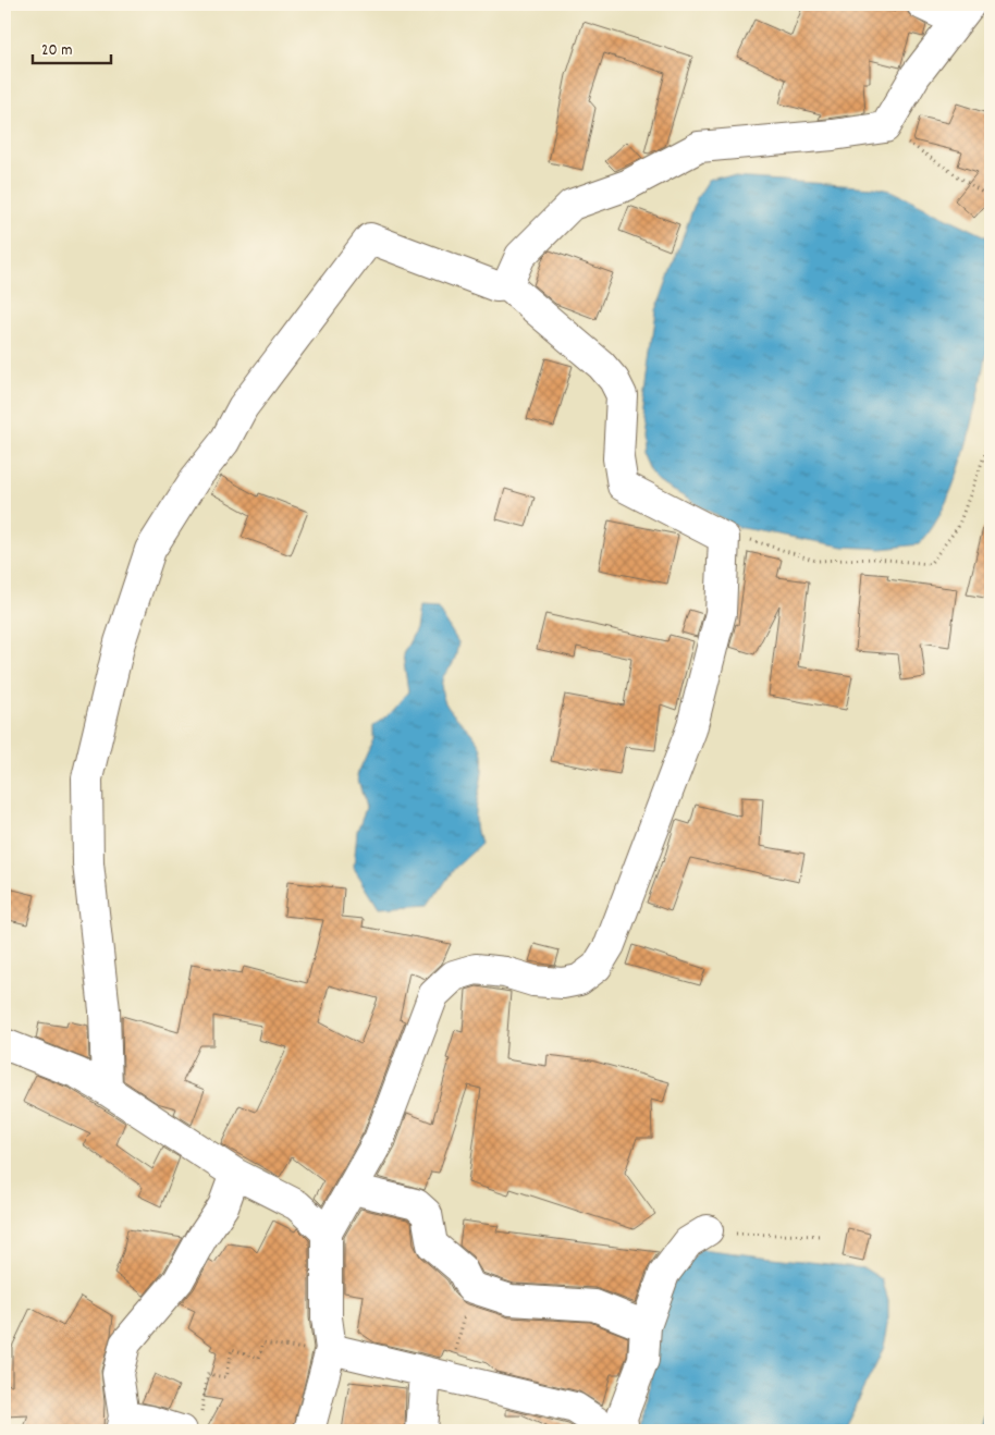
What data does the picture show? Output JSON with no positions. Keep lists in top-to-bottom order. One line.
{"scale_bar":"20 m"}
